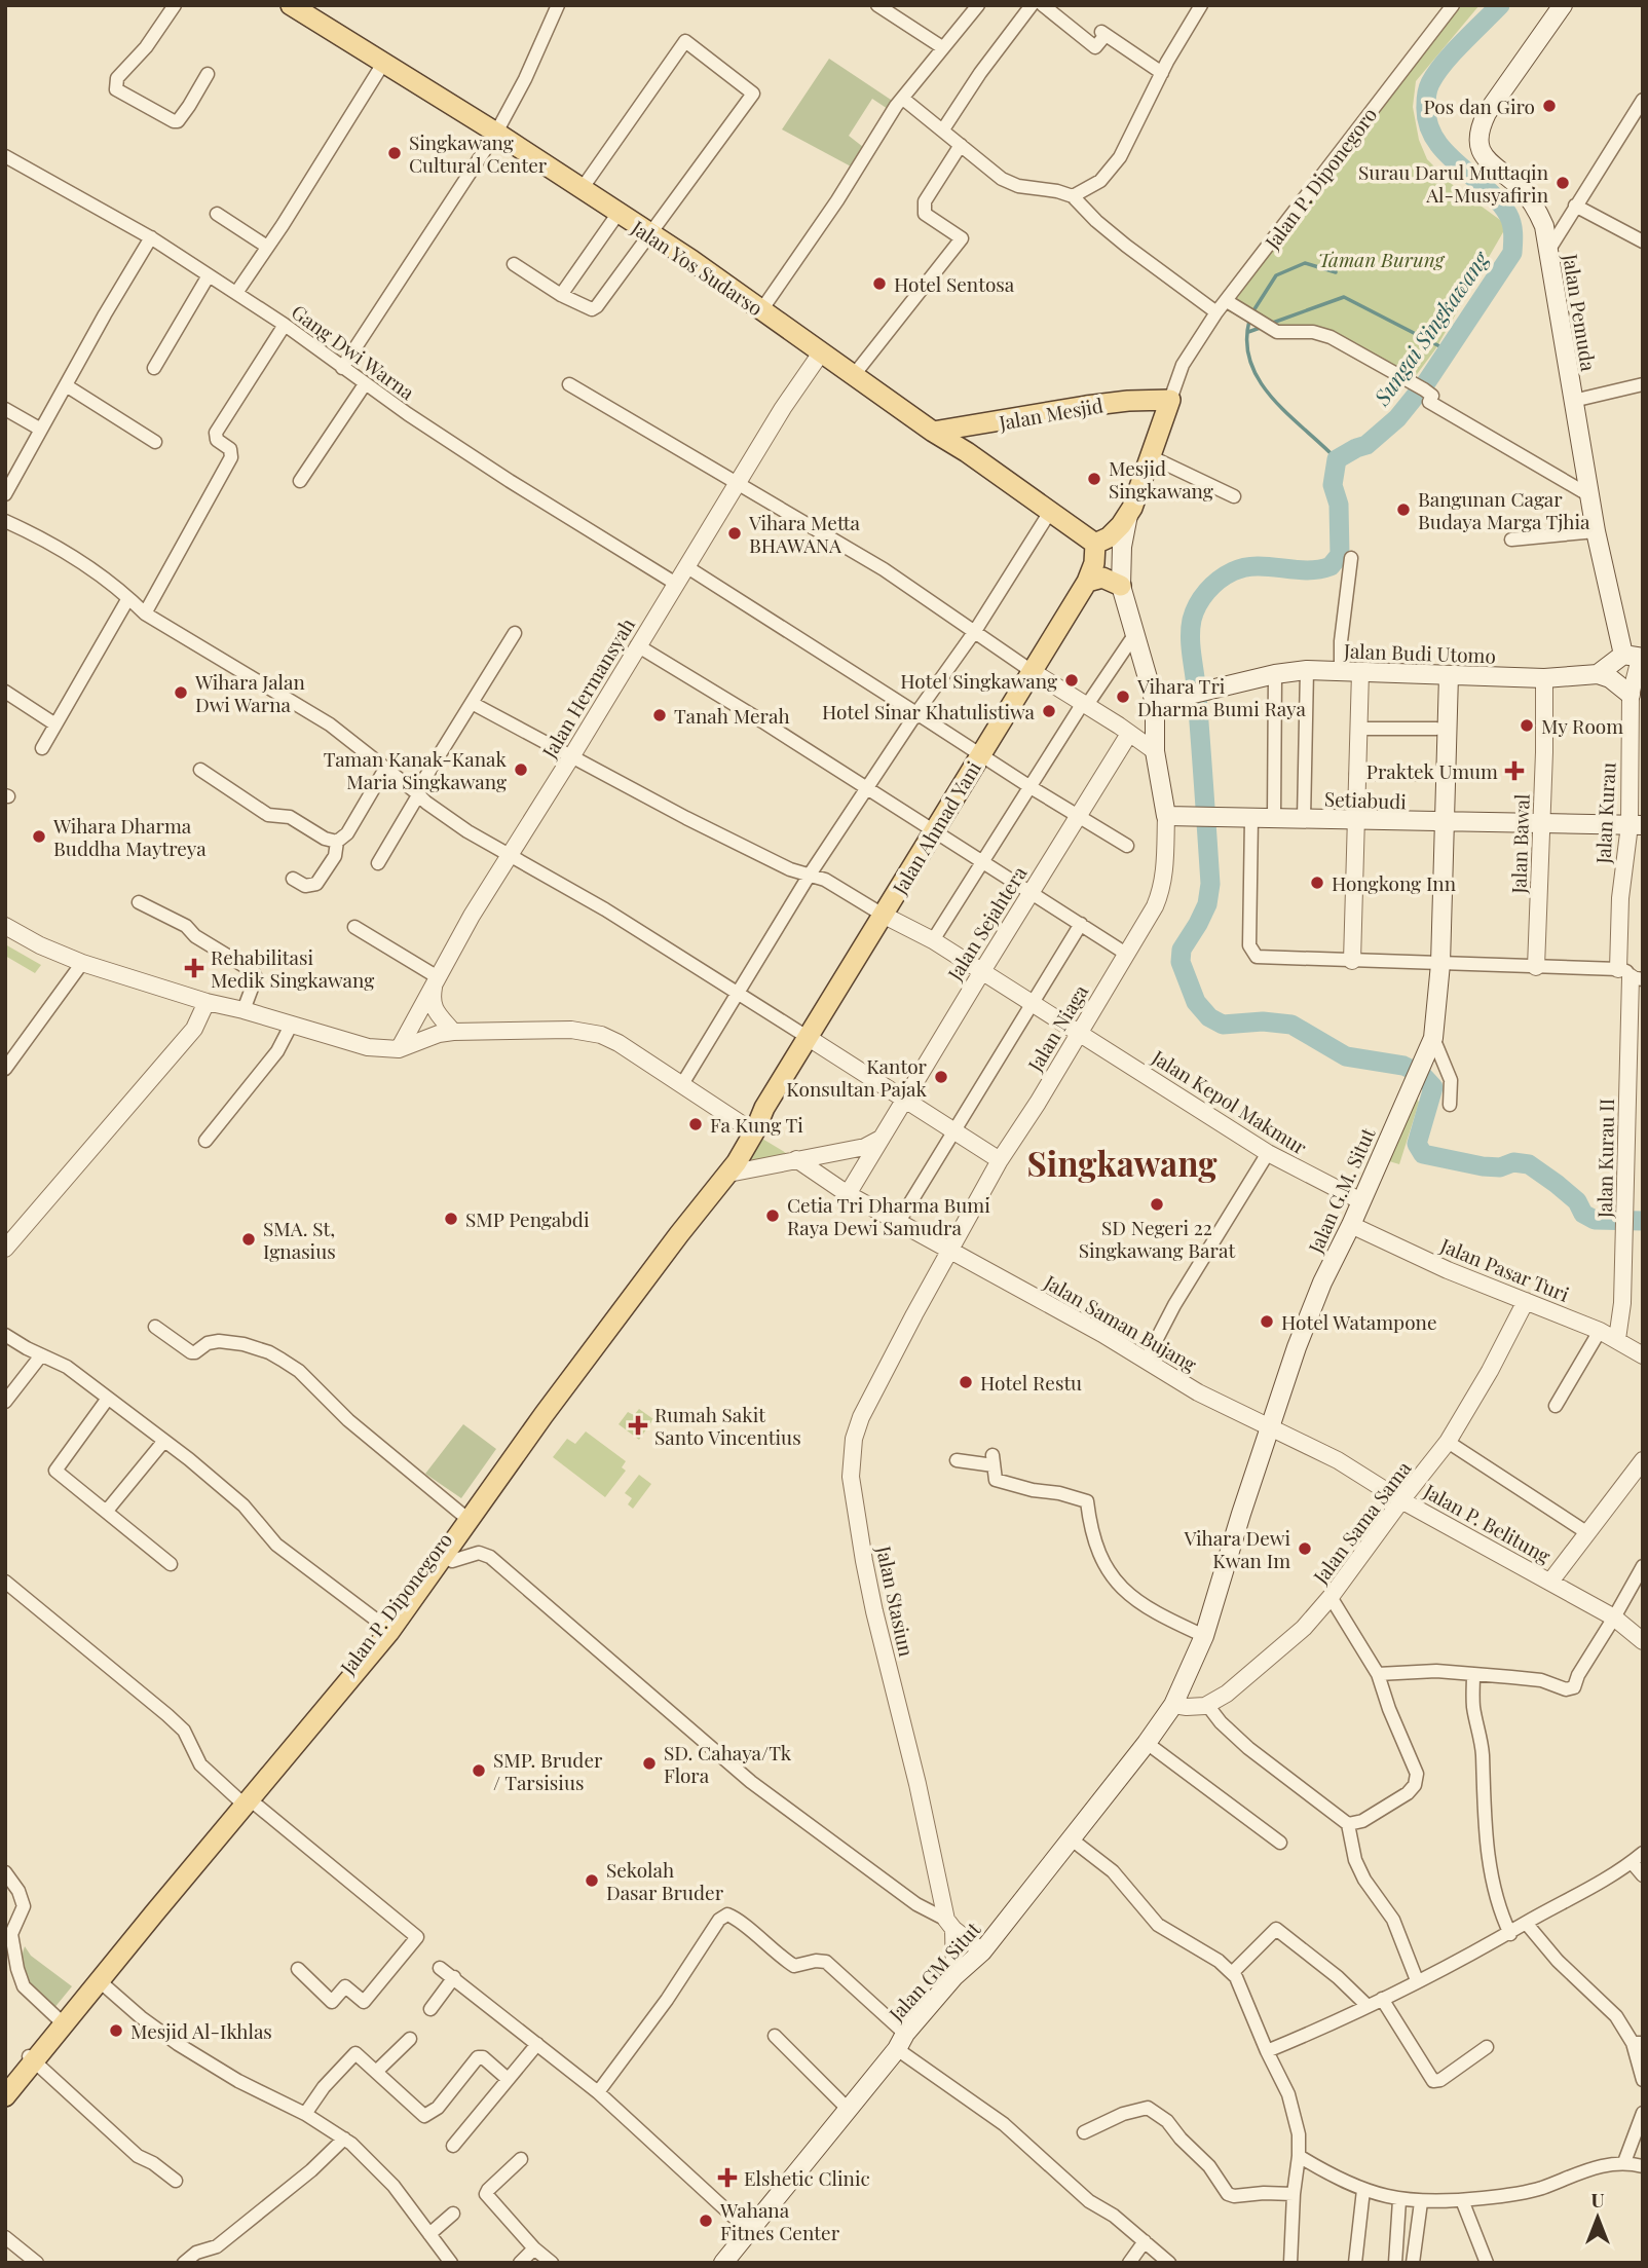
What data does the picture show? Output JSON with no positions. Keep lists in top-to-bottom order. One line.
{"streets":{"main road":["Jalan P. Diponegoro","Jalan Yos Sudarso","Jalan Pemuda","Jalan Mesjid","Jalan Budi Utomo","Setiabudi","Jalan Ahmad Yani","Jalan G.M. Situt","Jalan GM Situt"],"street":["Gang Dwi Warna","Jalan Hermansyah","Jalan Kurau","Jalan Bawal","Jalan Sejahtera","Jalan Niaga","Jalan Kepol Makmur","Jalan Kurau II","Jalan Pasar Turi","Jalan Saman Bujang","Jalan Sama Sama","Jalan P. Belitung","Jalan Stasiun"]},"crossings":[["Jalan P. Diponegoro","Jalan Mesjid"],["Jalan P. Diponegoro","Jalan Ahmad Yani"],["Jalan Yos Sudarso","Jalan Mesjid"],["Jalan Yos Sudarso","Jalan Hermansyah"],["Jalan Yos Sudarso","Jalan Ahmad Yani"],["Jalan Pemuda","Jalan Kurau"],["Gang Dwi Warna","Jalan Hermansyah"],["Jalan Budi Utomo","Jalan Bawal"],["Jalan Budi Utomo","Jalan G.M. Situt"],["Setiabudi","Jalan Kurau"],["Setiabudi","Jalan Bawal"],["Setiabudi","Jalan Niaga"],["Setiabudi","Jalan G.M. Situt"],["Jalan Kurau","Jalan Kurau II"],["Jalan Ahmad Yani","Jalan Kepol Makmur"],["Jalan Sejahtera","Jalan Kepol Makmur"],["Jalan Sejahtera","Jalan Saman Bujang"],["Jalan Niaga","Jalan Kepol Makmur"],["Jalan Niaga","Jalan Saman Bujang"],["Jalan Niaga","Jalan Stasiun"],["Jalan Kepol Makmur","Jalan G.M. Situt"],["Jalan Kurau II","Jalan Pasar Turi"],["Jalan G.M. Situt","Jalan Pasar Turi"],["Jalan G.M. Situt","Jalan Saman Bujang"],["Jalan G.M. Situt","Jalan P. Belitung"],["Jalan G.M. Situt","Jalan GM Situt"],["Jalan Pasar Turi","Jalan Sama Sama"],["Jalan Saman Bujang","Jalan P. Belitung"],["Jalan Saman Bujang","Jalan Stasiun"],["Jalan Sama Sama","Jalan P. Belitung"],["Jalan Stasiun","Jalan GM Situt"]],"districts":["Singkawang"],"water":["Sungai Singkawang"],"parks":["Taman Burung"],"places":{"other":["Pos dan Giro","Singkawang Cultural Center","Surau Darul Muttaqin Al-Musyafirin","Hotel Sentosa","Mesjid Singkawang","Bangunan Cagar Budaya Marga Tjhia","Vihara Metta BHAWANA","Hotel Singkawang","Wihara Jalan Dwi Warna","Vihara Tri Dharma Bumi Raya","Hotel Sinar Khatulistiwa","Tanah Merah","My Room","Taman Kanak-Kanak Maria Singkawang","Wihara Dharma Buddha Maytreya","Hongkong Inn","Kantor Konsultan Pajak","Fa Kung Ti","SD Negeri 22 Singkawang Barat","Cetia Tri Dharma Bumi Raya Dewi Samudra","SMP Pengabdi","SMA. St, Ignasius","Hotel Watampone","Hotel Restu","Vihara Dewi Kwan Im","SD. Cahaya/Tk Flora","SMP. Bruder / Tarsisius","Sekolah Dasar Bruder","Mesjid Al-Ikhlas","Wahana Fitnes Center"],"health":["Praktek Umum","Rehabilitasi Medik Singkawang","Rumah Sakit Santo Vincentius","Elshetic Clinic"]},"north":"top"}
